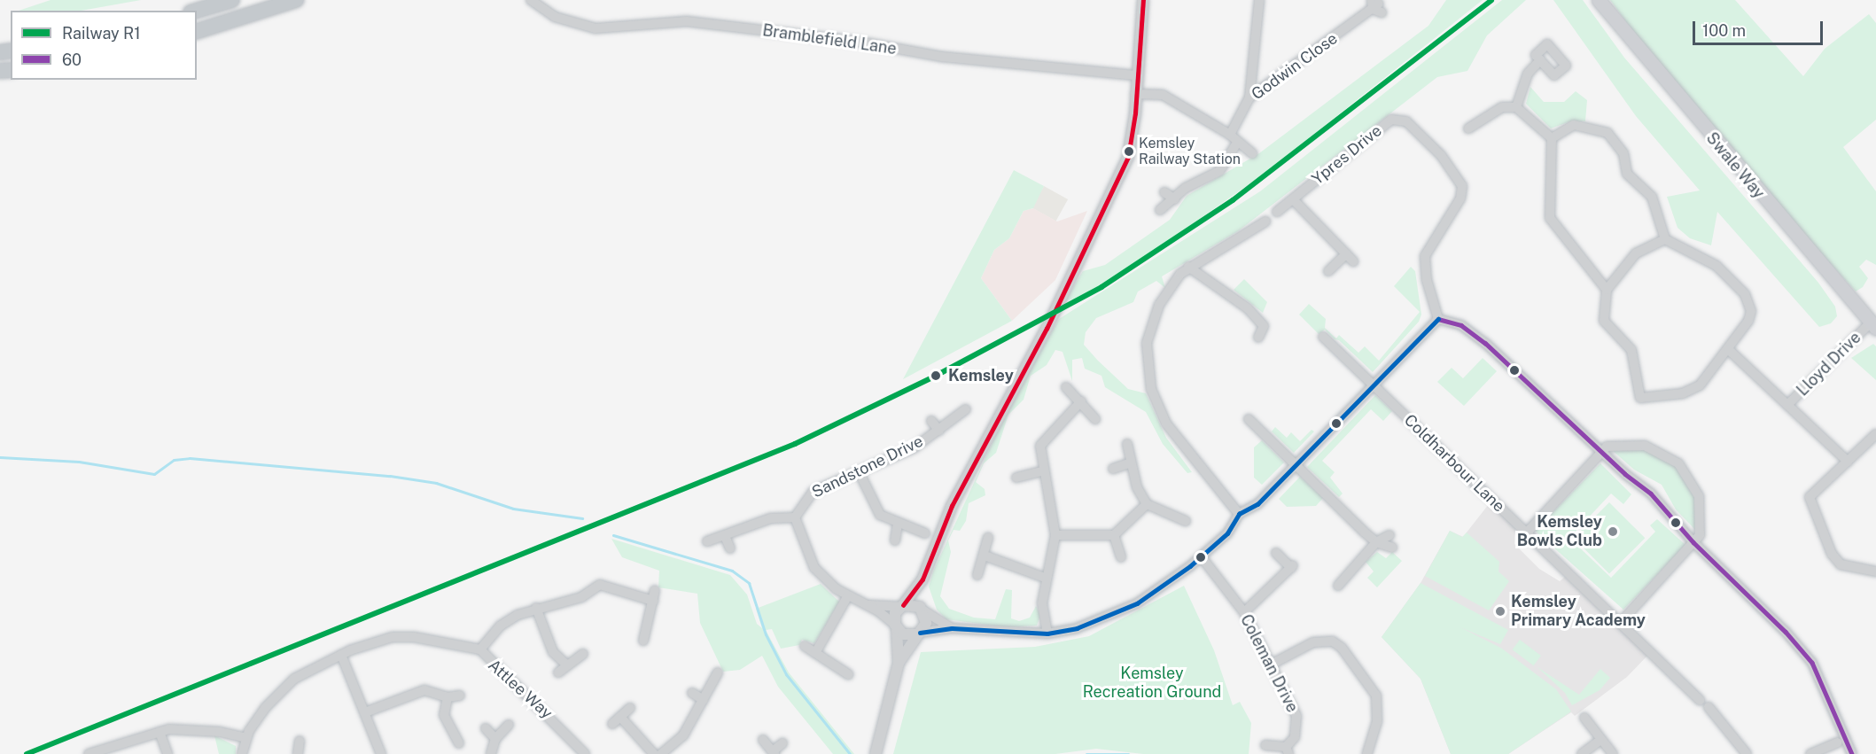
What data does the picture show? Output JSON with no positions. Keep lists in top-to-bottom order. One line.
{"streets":{"main road":["Swale Way"],"street":["Bramblefield Lane","Godwin Close","Ypres Drive","Lloyd Drive","Coldharbour Lane","Sandstone Drive","Coleman Drive","Attlee Way"]},"crossings":[["Swale Way","Lloyd Drive"]],"parks":["Kemsley Recreation Ground"],"places":["Kemsley Railway Station","Kemsley","Kemsley Bowls Club","Kemsley Primary Academy"],"lines":["rail line R1","transit line 60"],"legend":["Railway R1","60"],"scale_bar":"100 m"}
